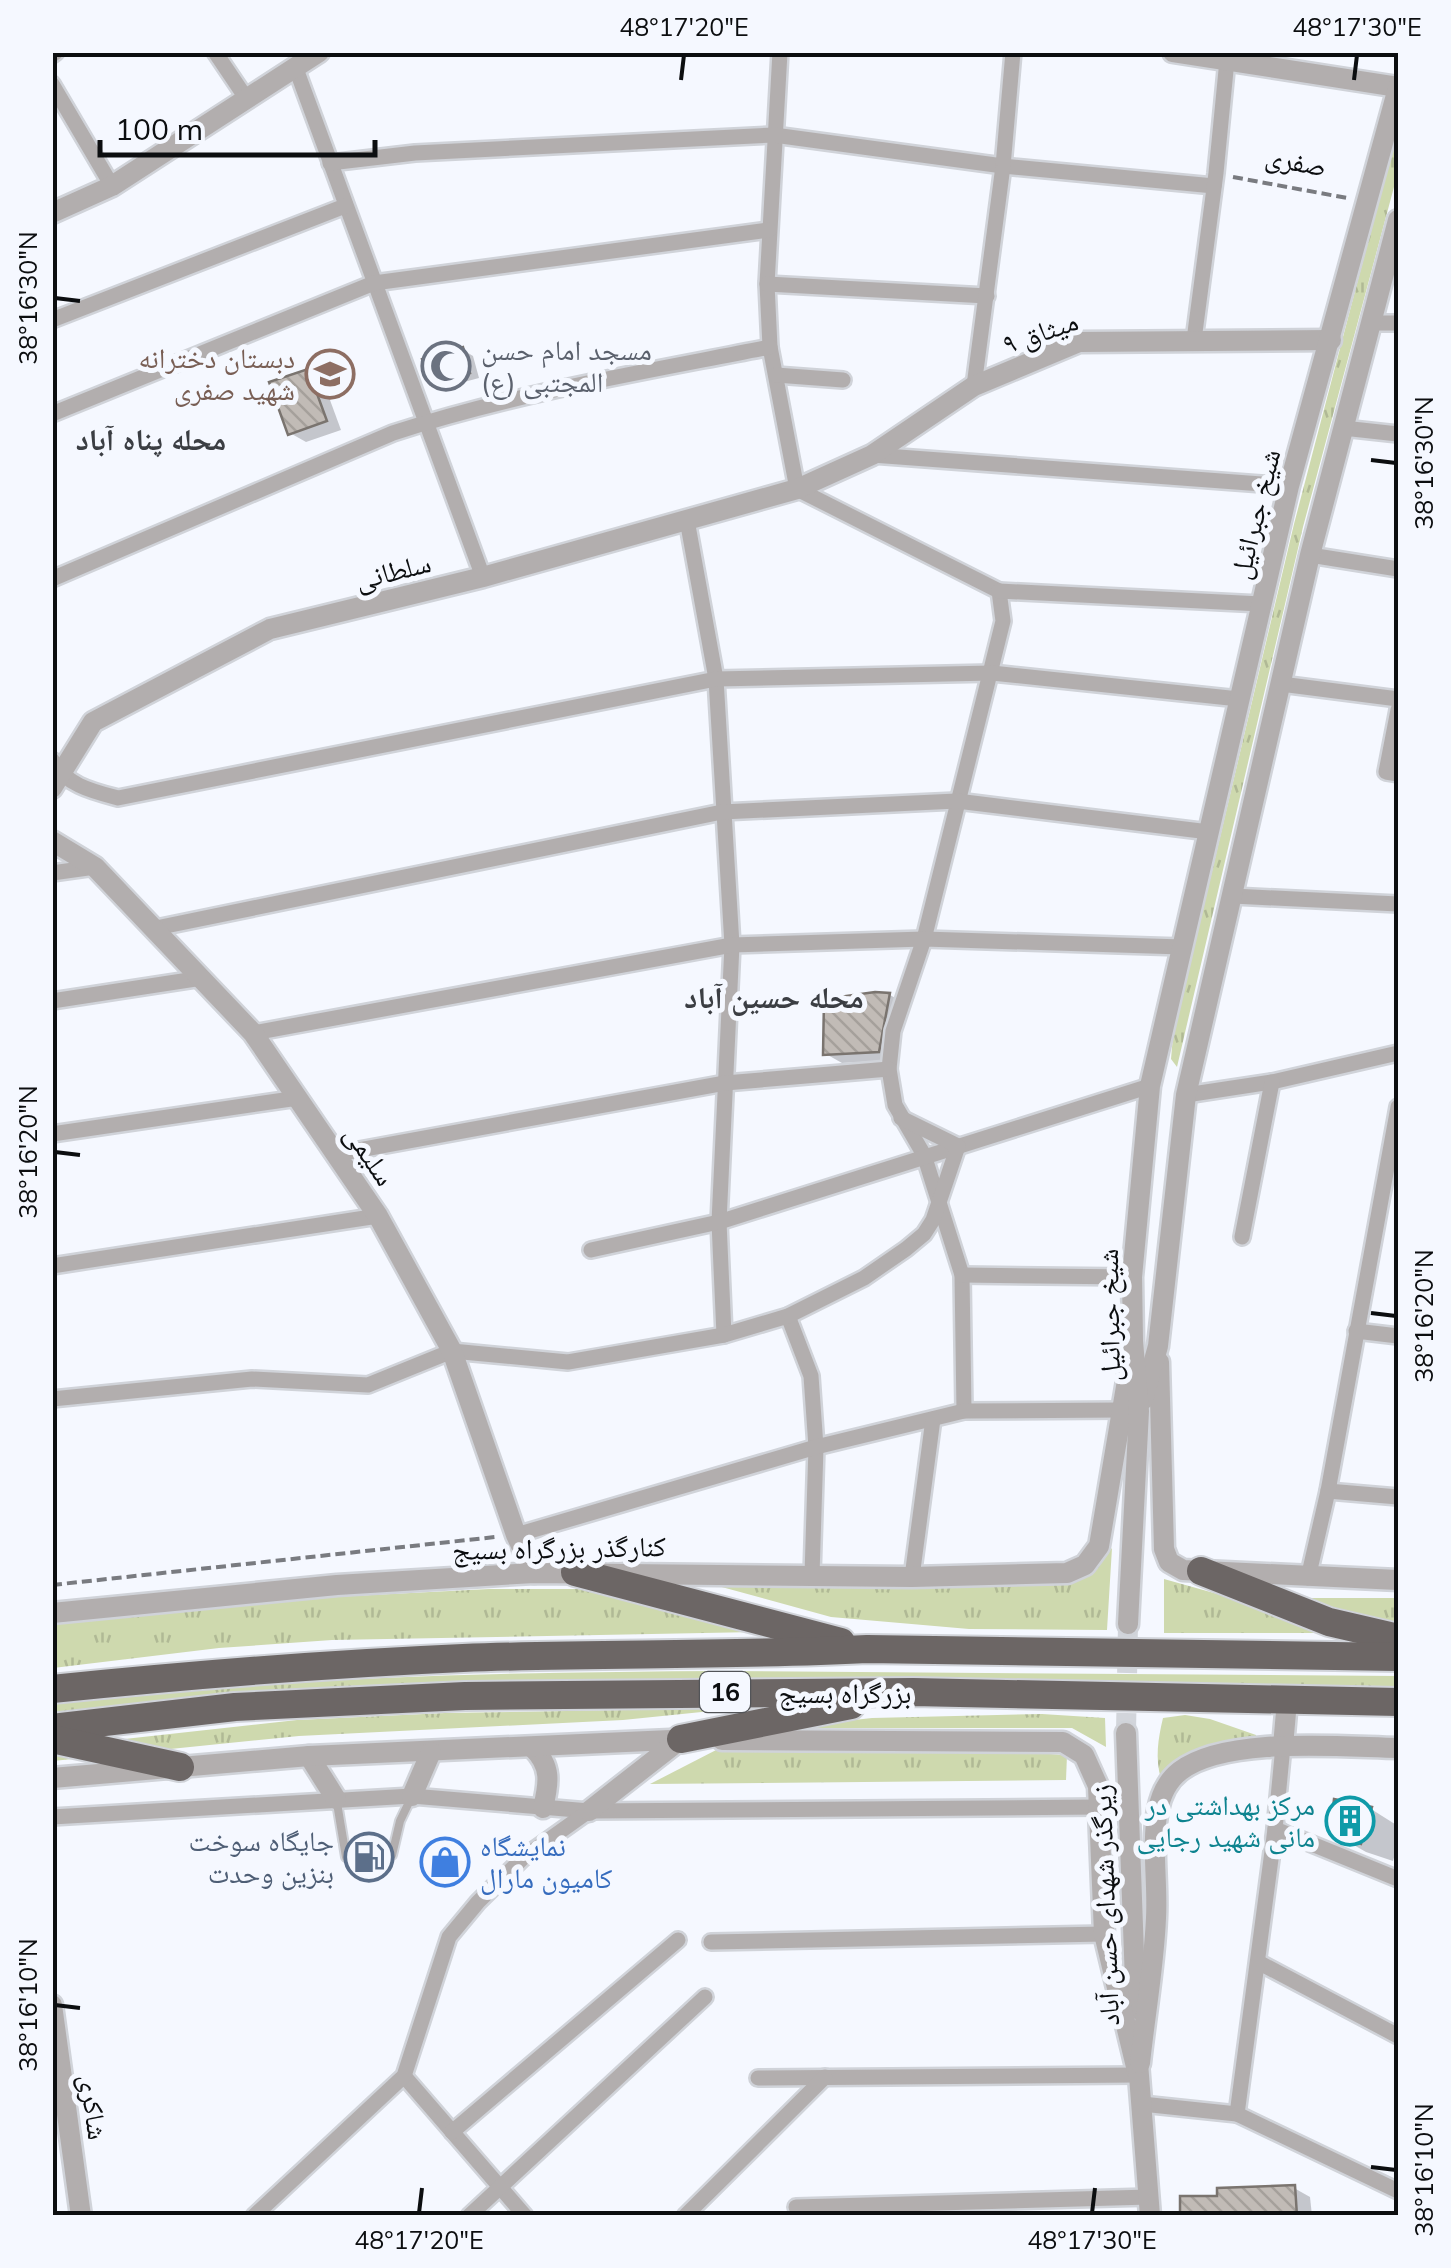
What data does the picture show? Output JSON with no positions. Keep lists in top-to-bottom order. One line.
{"streets":{"highway":["16","بزرگراه بسیج"],"street":["میثاق ۹","شیخ جبرائیل","سلطانی","سلیمی","کنارگذر بزرگراه بسیج","زیرگذر شهدای حسن آباد","شاکری"],"path":["صفری"]},"crossings":[["صفری","شیخ جبرائیل"],["میثاق ۹","شیخ جبرائیل"],["میثاق ۹","سلطانی"],["شیخ جبرائیل","کنارگذر بزرگراه بسیج"],["سلیمی","کنارگذر بزرگراه بسیج"]],"districts":["محله پناه آباد","محله حسین آباد"],"places":{"mosque":["مسجد امام حسن المجتبی (ع)"],"school or university":["دبستان دخترانه شهید صفری"],"building":["مرکز بهداشتی در مانی شهید رجایی"],"fuel station":["جایگاه سوخت بنزین وحدت"],"shop":["نمایشگاه کامیون مارال"]},"scale_bar":"100 m","coordinates":["48°17'20\"E","48°17'30\"E","38°16'30\"N","38°16'20\"N","38°16'10\"N"]}
